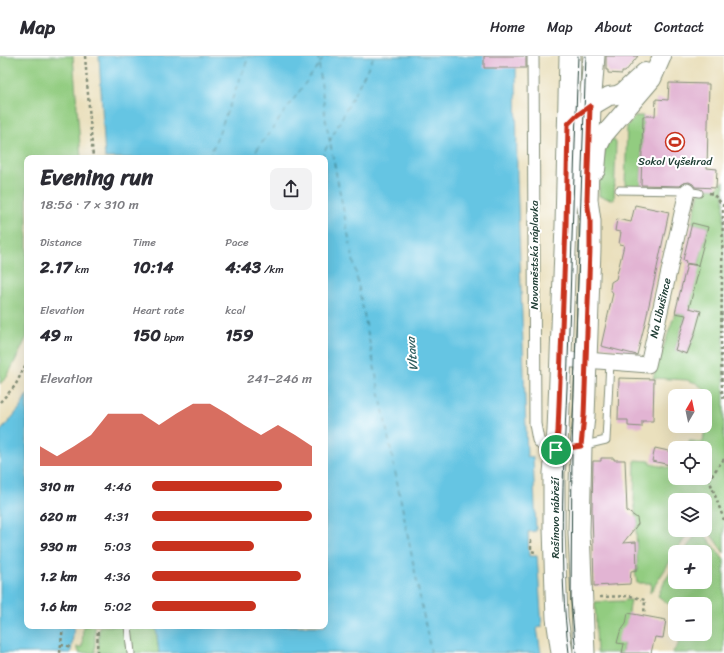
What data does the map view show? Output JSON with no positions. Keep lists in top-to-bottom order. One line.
{"streets":{"main road":["Rašínovo nábřeží"],"street":["Novoměstská náplavka","Na Libušince"]},"crossings":[["Novoměstská náplavka","Rašínovo nábřeží"],["Na Libušince","Rašínovo nábřeží"]],"water":["Vltava"],"places":{"sports":["Sokol Vyšehrad"]},"north":"top","page":{"header":"Map","nav":["Home","Map","About","Contact"],"heading":["Evening run","18:56 · 7 × 310 m"],"stats":[["Distance","2.17 km"],["Time","10:14"],["Pace","4:43 /km"],["Elevation","49 m"],["Heart rate","150 bpm"],["kcal","159"]],"chart":["Elevation","241–246 m"],"map_buttons":["+","−"],"list":[{"name":"310 m","note":"4:46"},{"name":"620 m","note":"4:31"},{"name":"930 m","note":"5:03"},{"name":"1.2 km","note":"4:36"},{"name":"1.6 km","note":"5:02"}]}}
